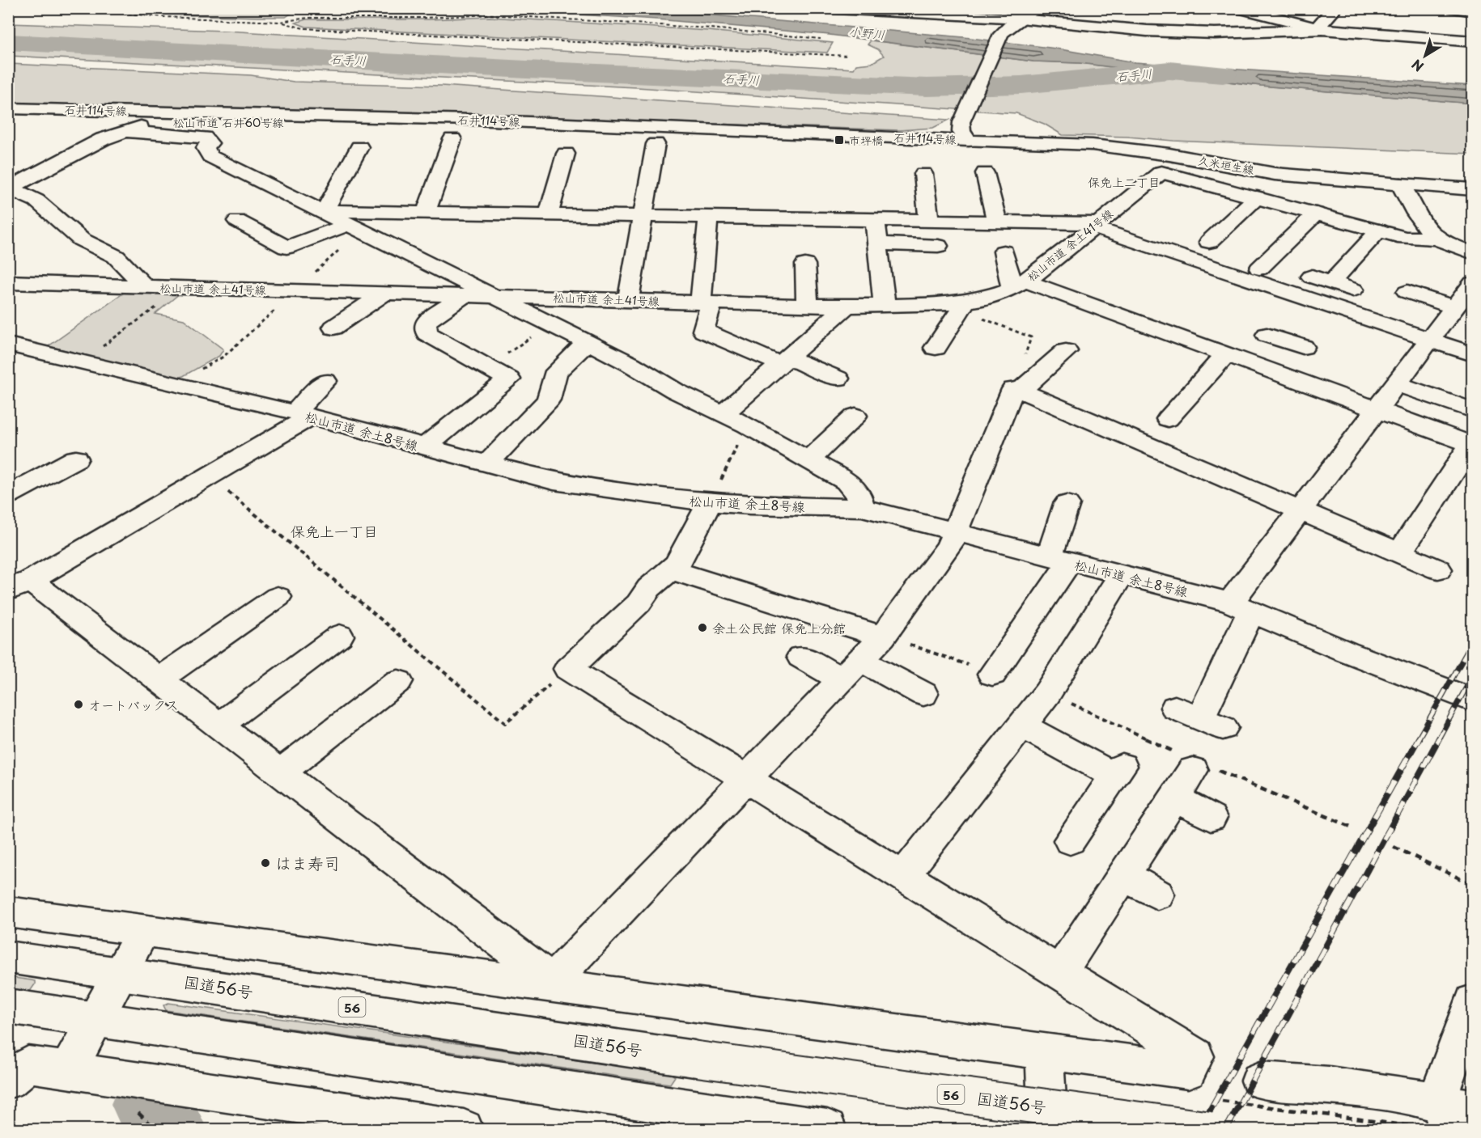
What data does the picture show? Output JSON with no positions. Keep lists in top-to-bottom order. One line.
{"streets":{"main road":["石井114号線","松山市道 石井60号線","久米垣生線","松山市道 余土41号線","松山市道 余土8号線","国道56号","56"]},"crossings":[["石井114号線","松山市道 石井60号線"],["石井114号線","久米垣生線"]],"districts":["保免上二丁目","保免上一丁目"],"water":["小野川","石手川"],"places":{"transit":["市坪橋"],"other":["余土公民館 保免上分館","オートバックス","はま寿司"]},"north":"bottom left"}
